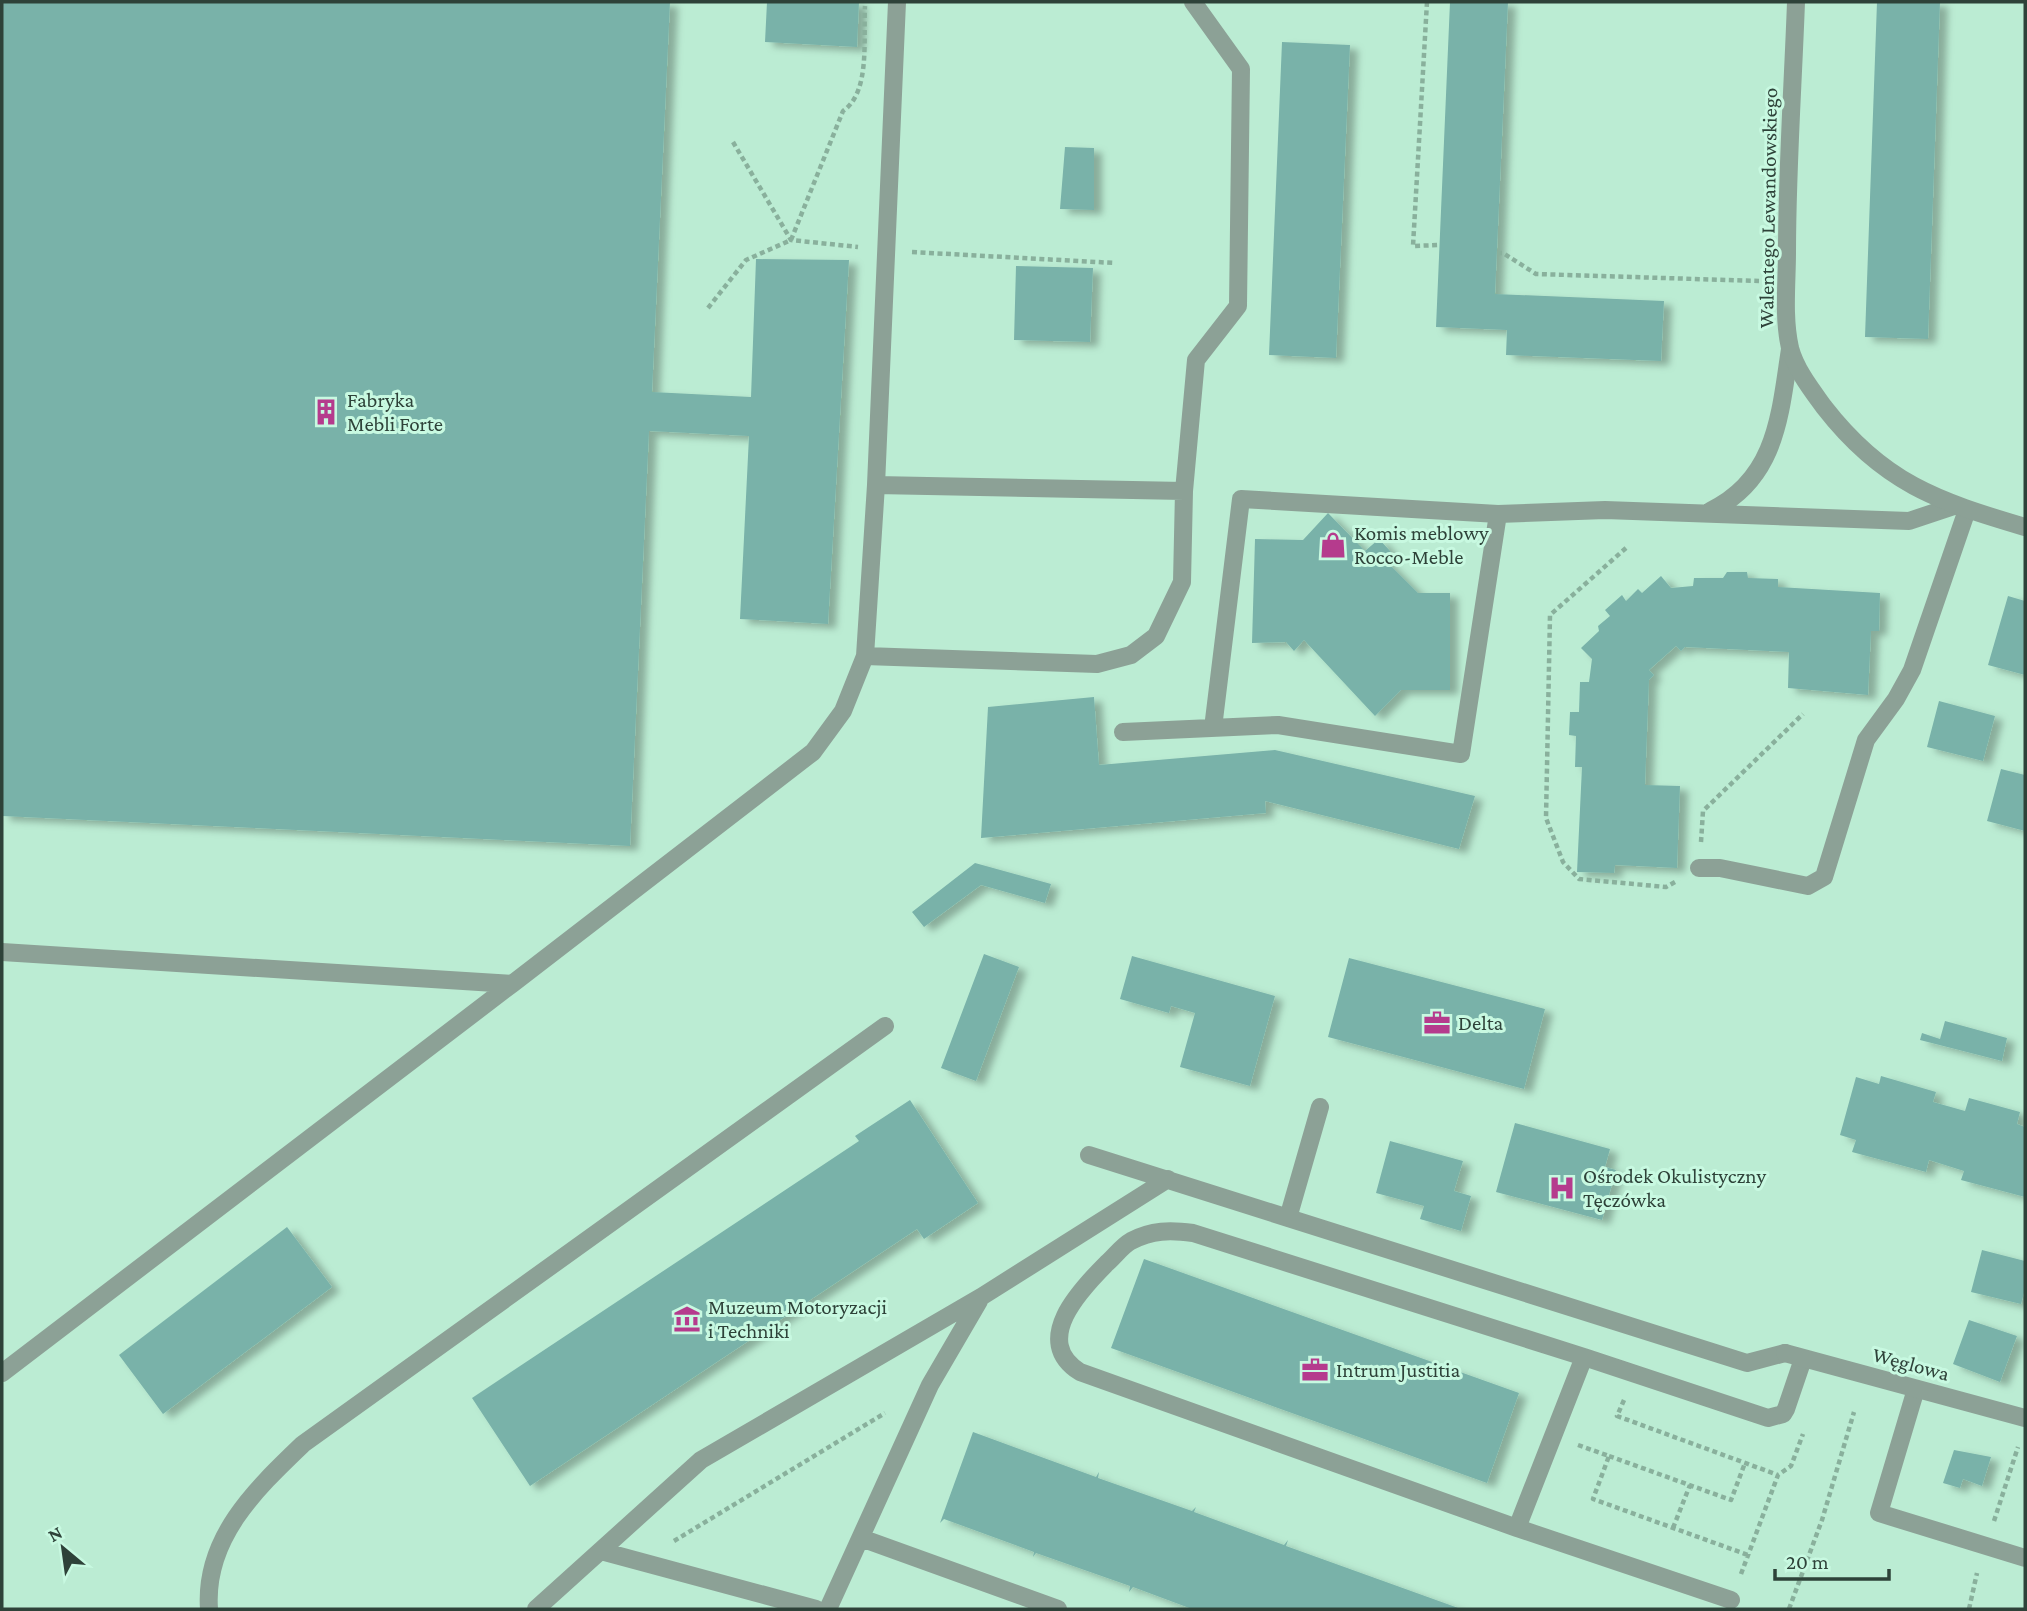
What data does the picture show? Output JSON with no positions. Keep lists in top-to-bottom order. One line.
{"streets":{"street":["Walentego Lewandowskiego","Węglowa"]},"places":{"building":["Fabryka Mebli Forte"],"shop":["Komis meblowy Rocco-Meble"],"office":["Delta","Intrum Justitia"],"hospital":["Ośrodek Okulistyczny Tęczówka"],"museum":["Muzeum Motoryzacji i Techniki"]},"scale_bar":"20 m","north":"top left"}
